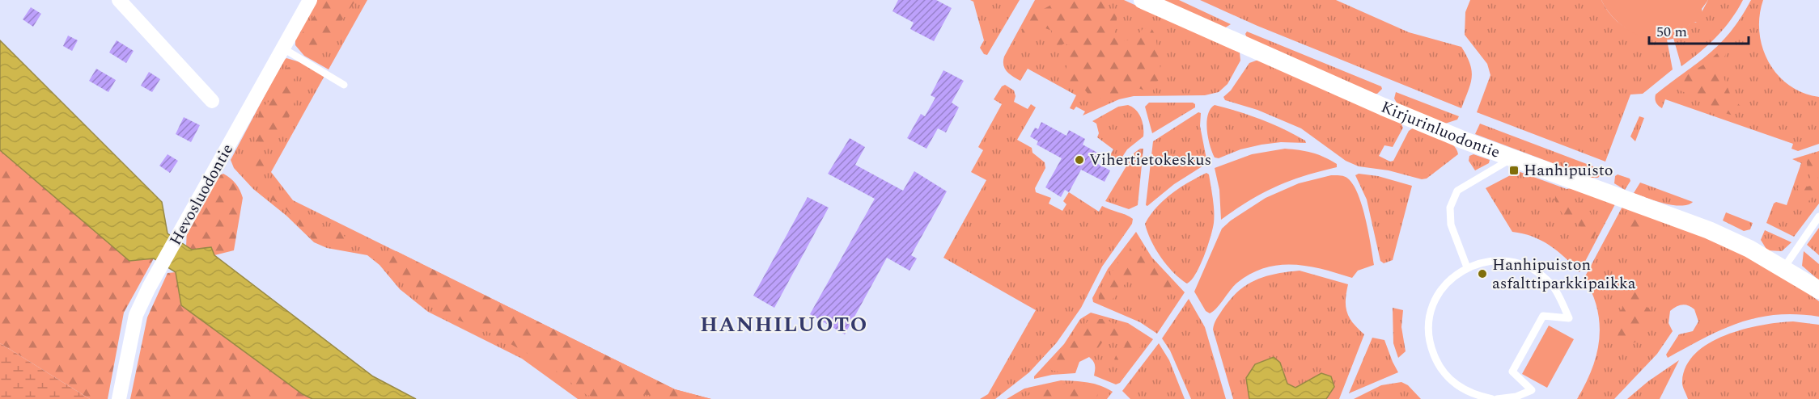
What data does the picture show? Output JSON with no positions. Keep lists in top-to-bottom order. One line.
{"streets":{"street":["Kirjurinluodontie","Hevosluodontie"]},"districts":["HANHILUOTO"],"places":{"other":["Vihertietokeskus","Hanhipuiston asfalttiparkkipaikka"],"transit":["Hanhipuisto"]},"scale_bar":"50 m"}
